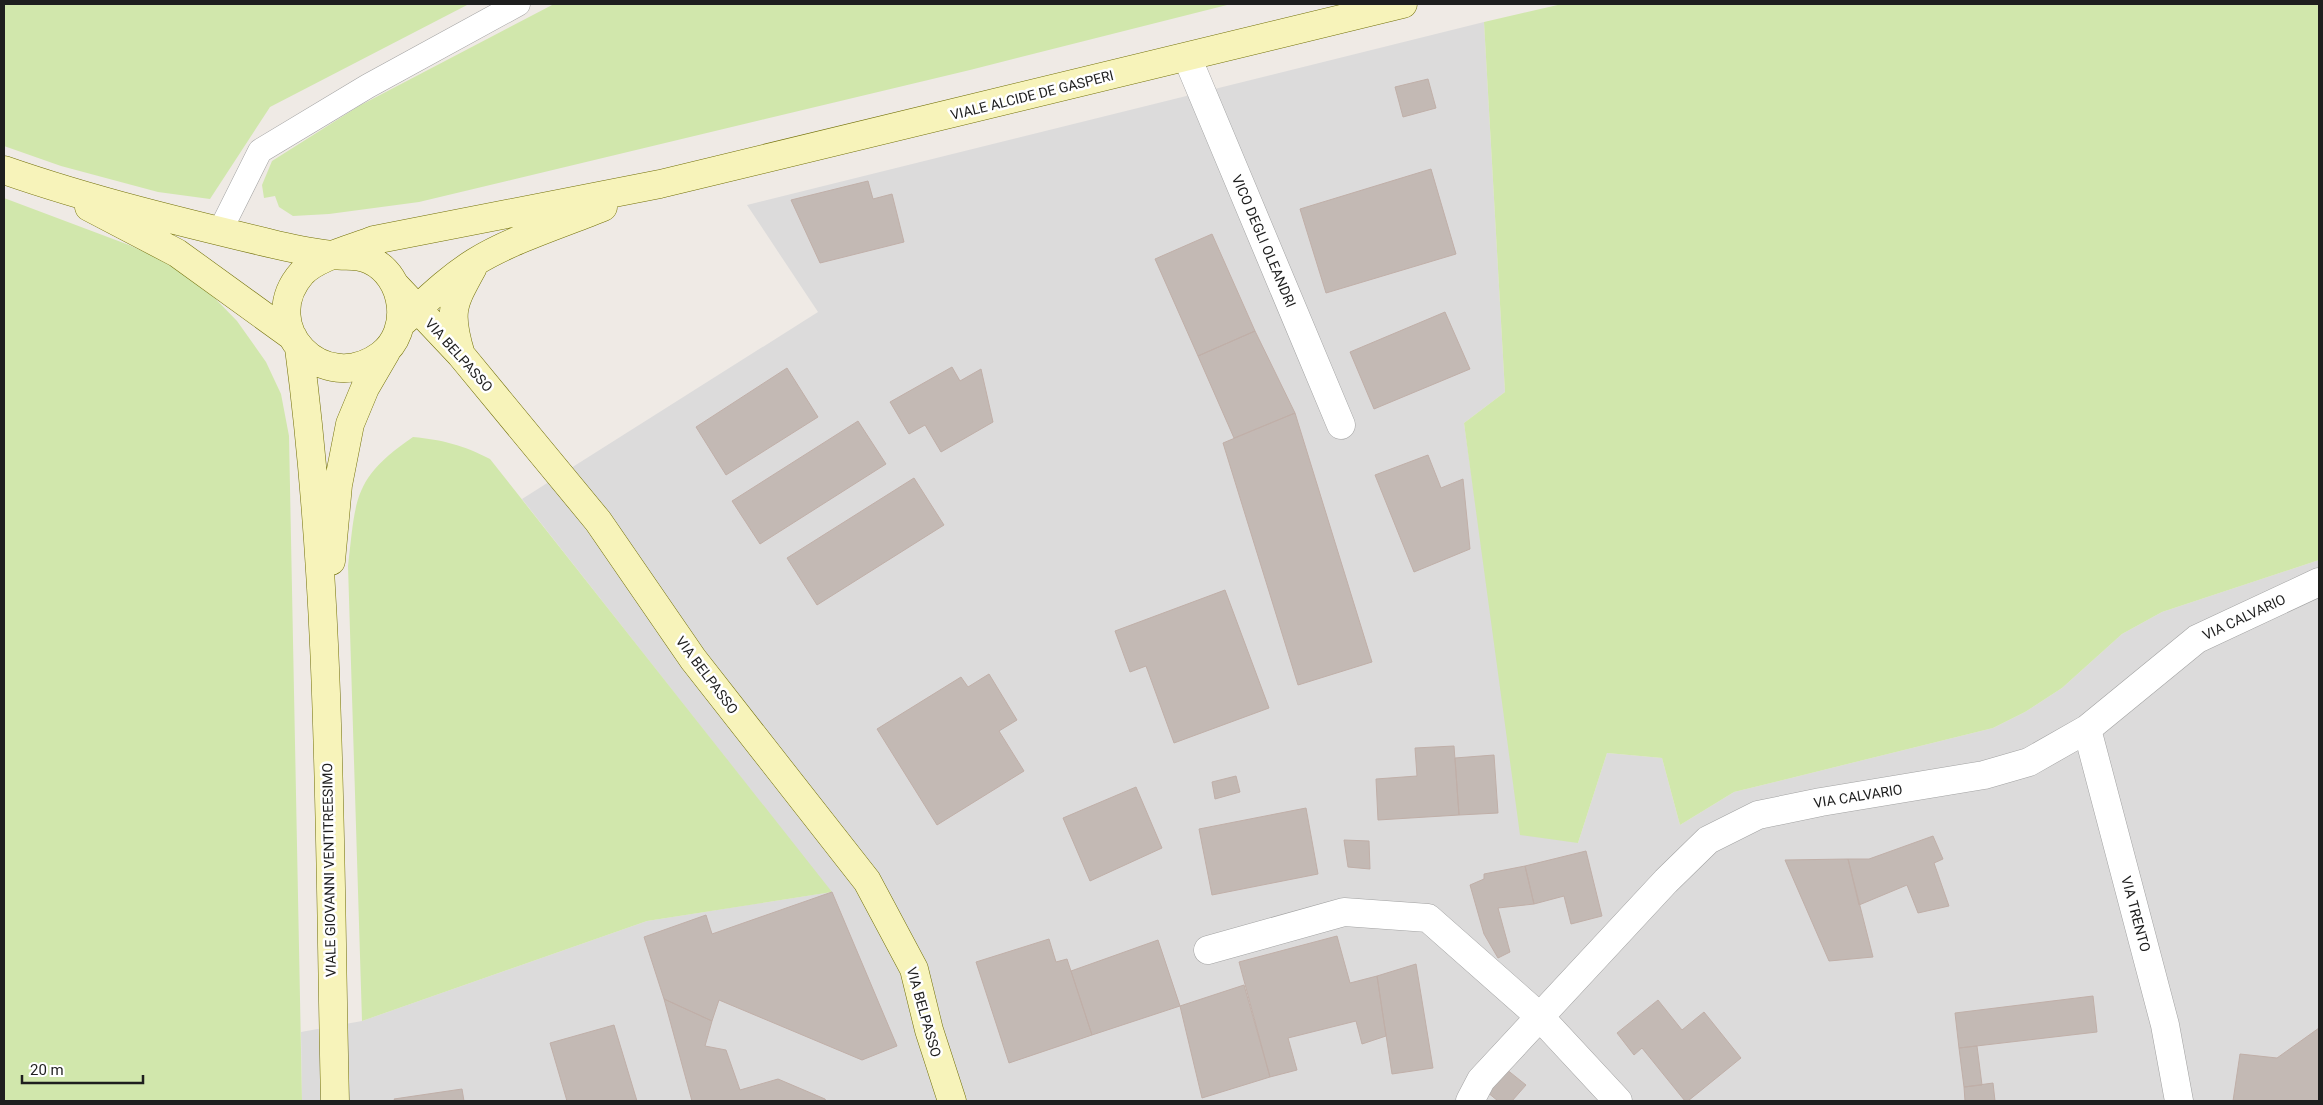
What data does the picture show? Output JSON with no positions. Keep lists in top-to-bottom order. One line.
{"streets":{"main road":["VIALE ALCIDE DE GASPERI","VIA BELPASSO","VIALE GIOVANNI VENTITREESIMO"],"street":["VICO DEGLI OLEANDRI","VIA CALVARIO","VIA TRENTO"]},"crossings":[["VIALE ALCIDE DE GASPERI","VICO DEGLI OLEANDRI"],["VIA CALVARIO","VIA TRENTO"]],"scale_bar":"20 m"}
